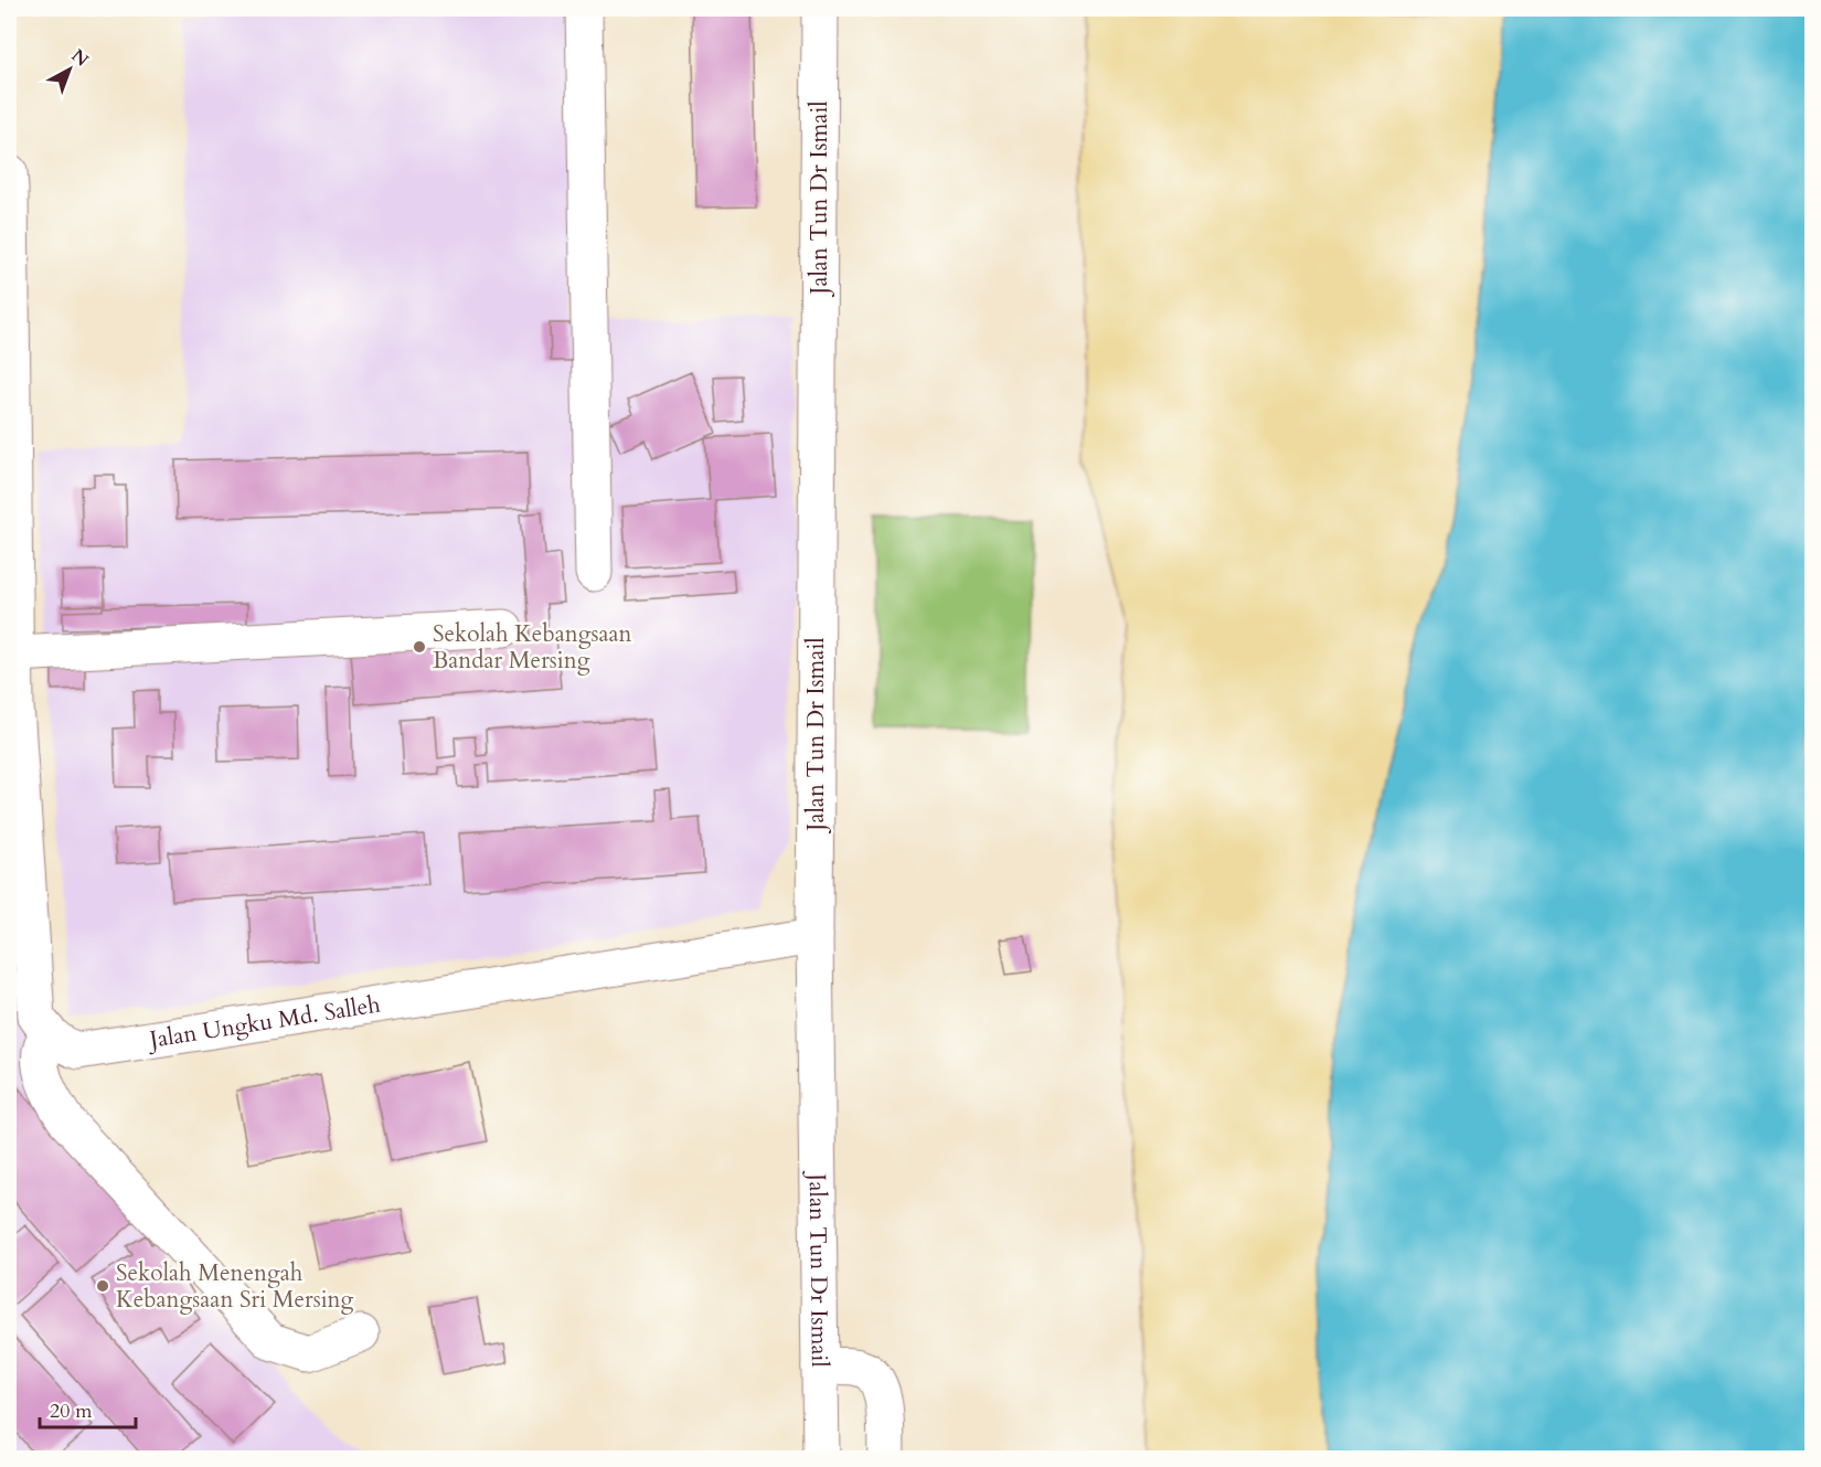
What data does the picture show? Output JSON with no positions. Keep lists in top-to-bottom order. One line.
{"streets":{"street":["Jalan Tun Dr Ismail","Jalan Ungku Md. Salleh"]},"crossings":[["Jalan Tun Dr Ismail","Jalan Ungku Md. Salleh"]],"places":["Sekolah Kebangsaan Bandar Mersing","Sekolah Menengah Kebangsaan Sri Mersing"],"scale_bar":"20 m","north":"top right"}
